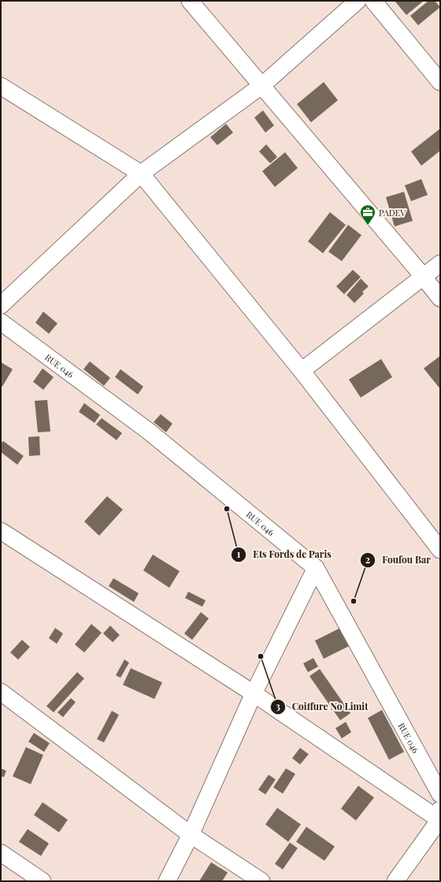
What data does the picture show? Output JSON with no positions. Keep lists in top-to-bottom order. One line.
{"streets":{"street":["RUE 046"]},"places":{"office":["PADEV"],"other":["Ets Fords de Paris","Foufou Bar","Coiffure No Limit"]}}
